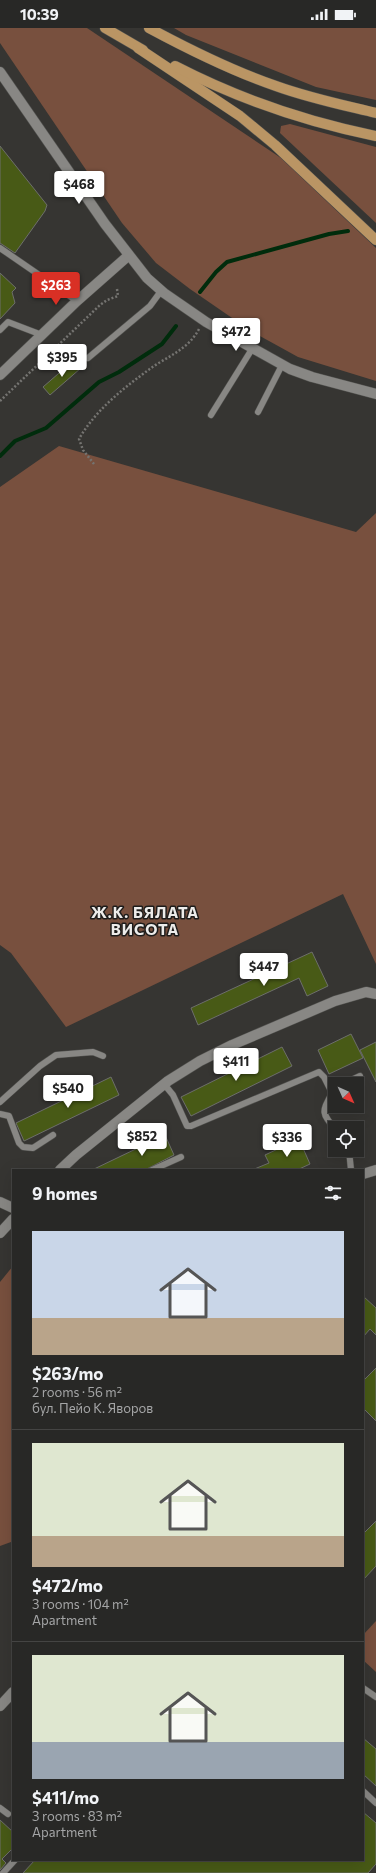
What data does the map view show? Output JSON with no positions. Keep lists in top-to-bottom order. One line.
{"districts":["Ж.К. БЯЛАТА ВИСОТА"],"north":"bottom right","page":{"status":"10:39","price":["$468","$263","$472","$395","$447","$411","$540","$852","$336"],"heading":"9 homes","list":[{"name":"$263/mo","note":"2 rooms · 56 m² · бул. Пейо К. Яворов"},{"name":"$472/mo","note":"3 rooms · 104 m² · Apartment"},{"name":"$411/mo","note":"3 rooms · 83 m² · Apartment"}]}}
